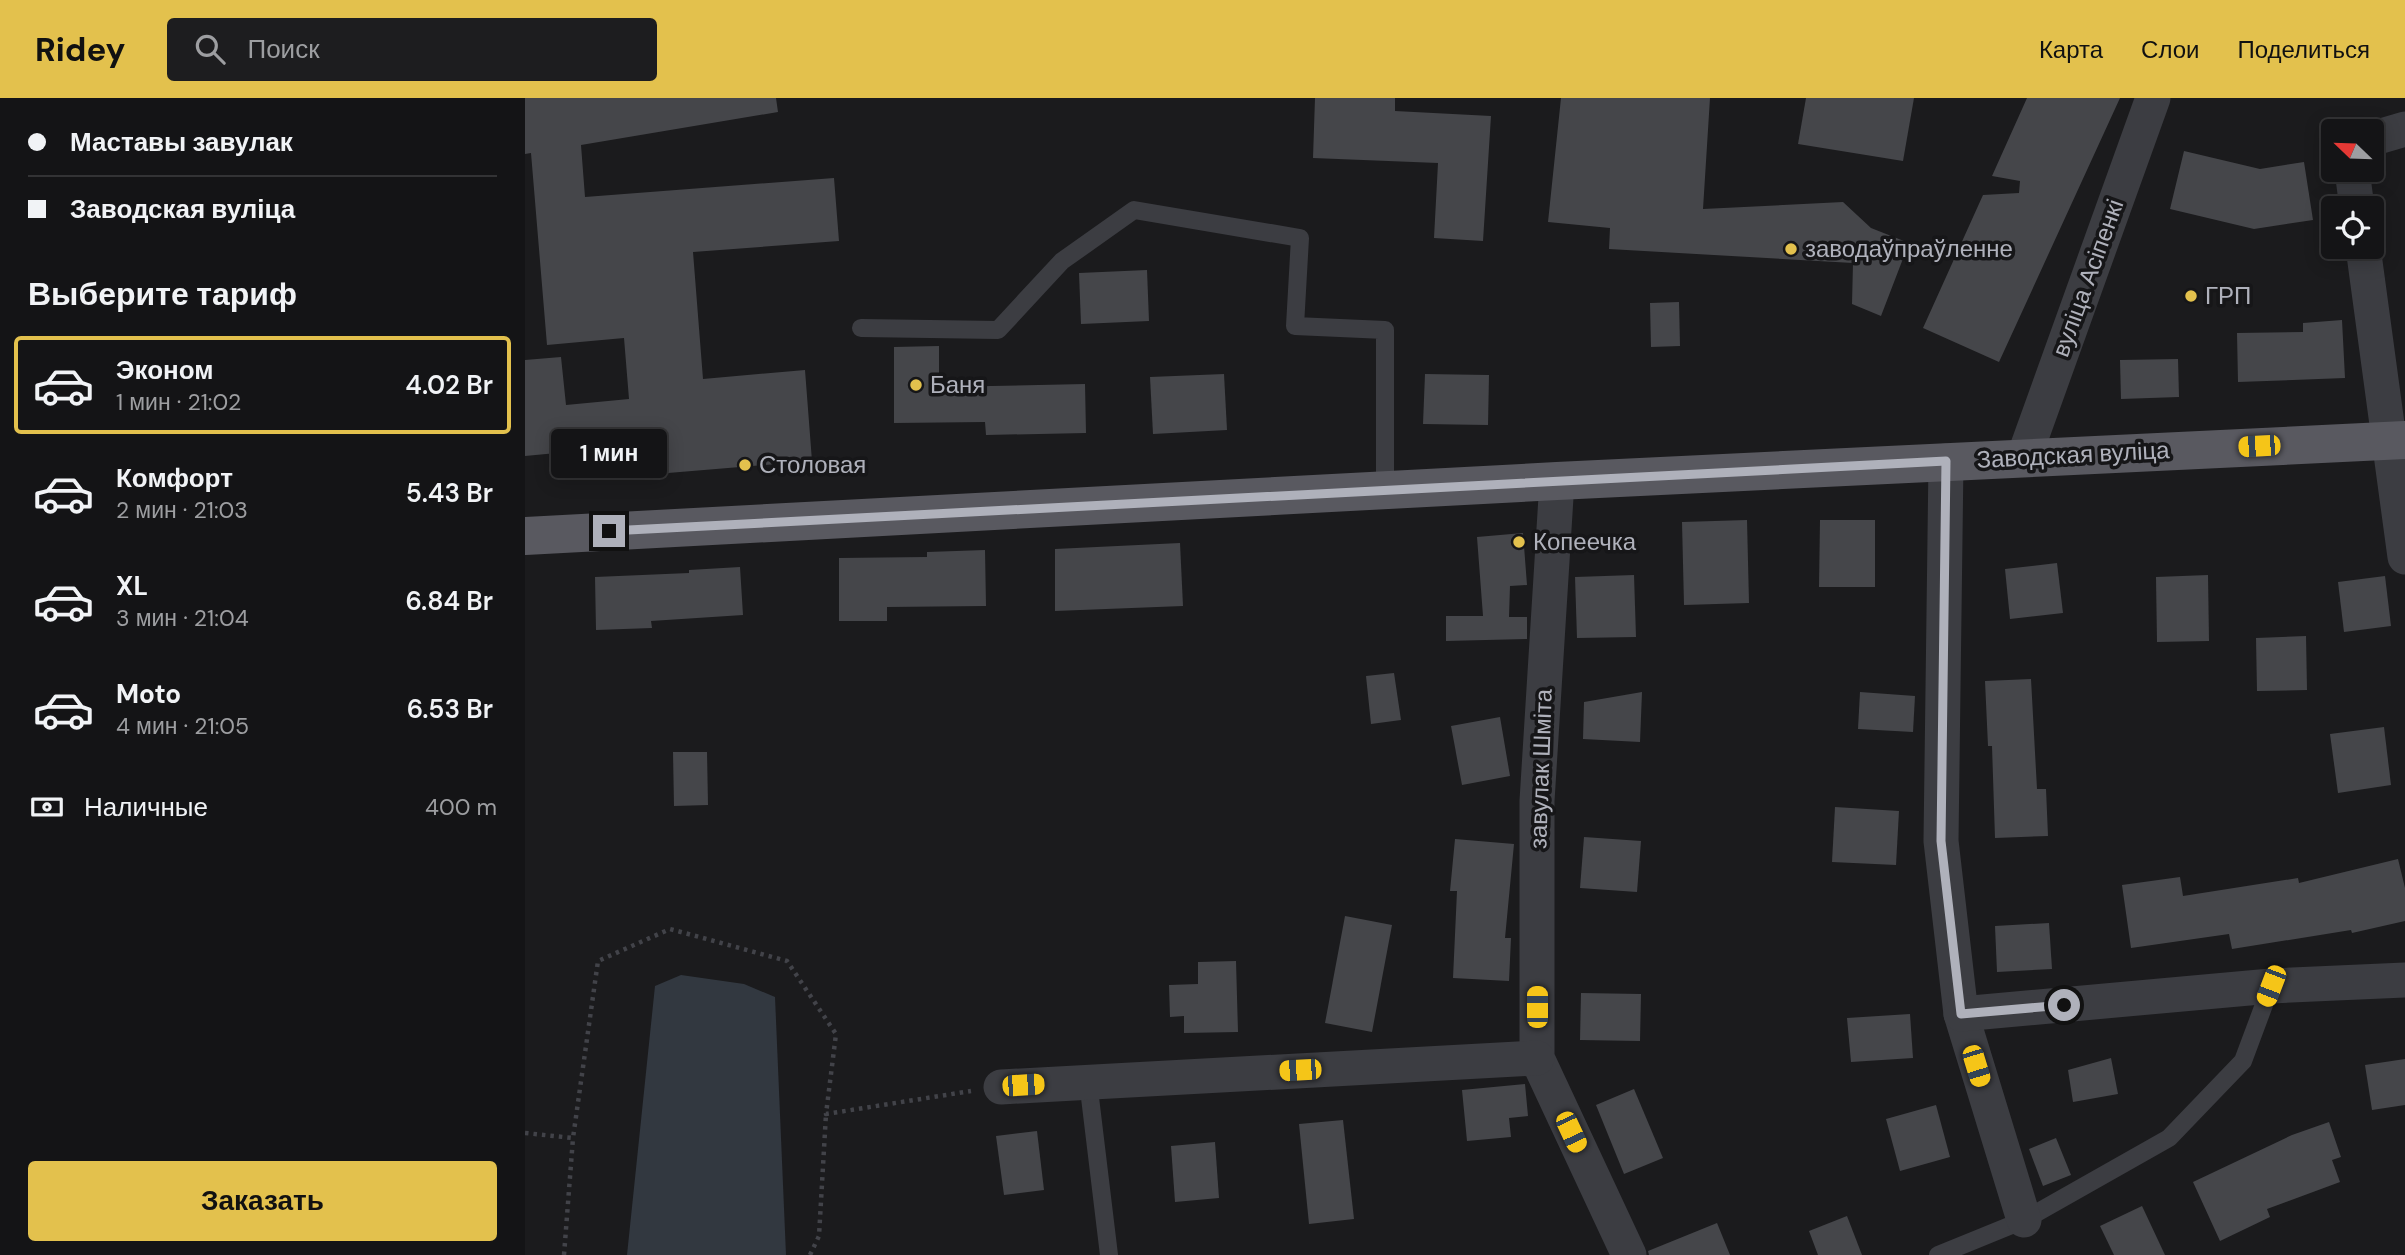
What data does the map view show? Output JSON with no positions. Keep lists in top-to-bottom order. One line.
{"streets":{"main road":["Заводская вуліца"],"street":["вуліца Асіпенкі","завулак Шміта"]},"crossings":[["вуліца Асіпенкі","Заводская вуліца"],["Заводская вуліца","завулак Шміта"]],"places":["заводаўпраўленне","ГРП","Баня","Столовая","Копеечка"],"north":"top left","page":{"header":"Ridey","search":"Поиск","nav":["Карта","Слои","Поделиться"],"banner":["Маставы завулак","Заводская вуліца"],"heading":"Выберите тариф","list":[{"name":"Эконом","note":"1 мин · 21:02","value":"4.02 Br"},{"name":"Комфорт","note":"2 мин · 21:03","value":"5.43 Br"},{"name":"XL","note":"3 мин · 21:04","value":"6.84 Br"},{"name":"Moto","note":"4 мин · 21:05","value":"6.53 Br"}],"bubble":"1 мин","pay":["Наличные","400 m"],"buttons":"Заказать"}}
